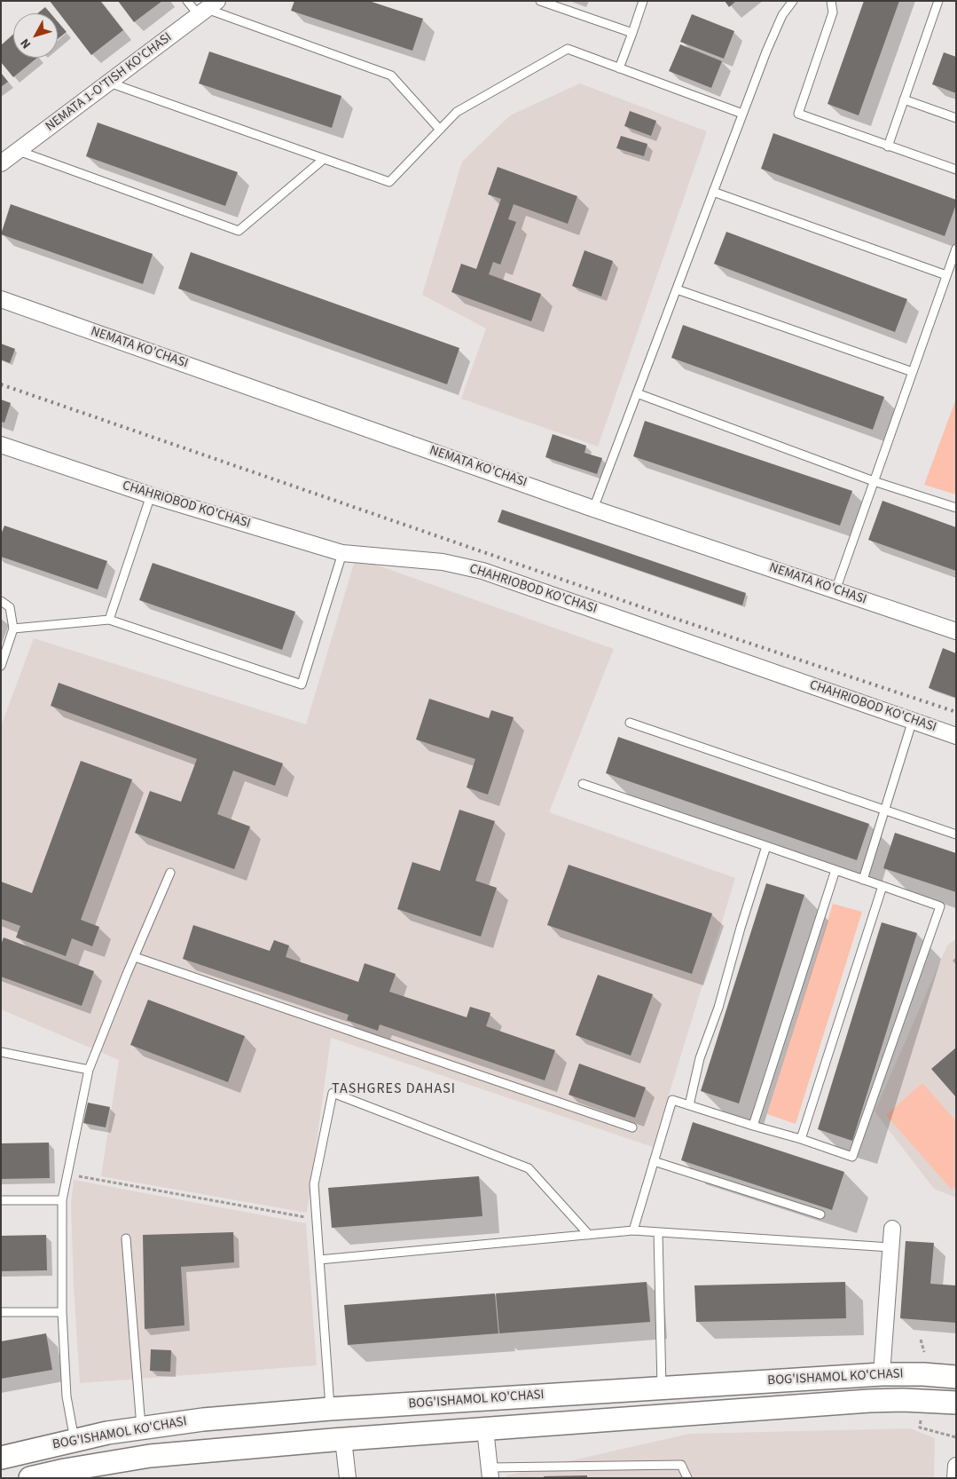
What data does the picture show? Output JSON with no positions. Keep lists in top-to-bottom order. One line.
{"streets":{"main road":["BOG'ISHAMOL KO'CHASI"],"street":["NEMATA 1-O'TISH KO'CHASI","NEMATA KO'CHASI","CHAHRIOBOD KO'CHASI"]},"districts":["TASHGRES DAHASI"],"north":"bottom left"}
